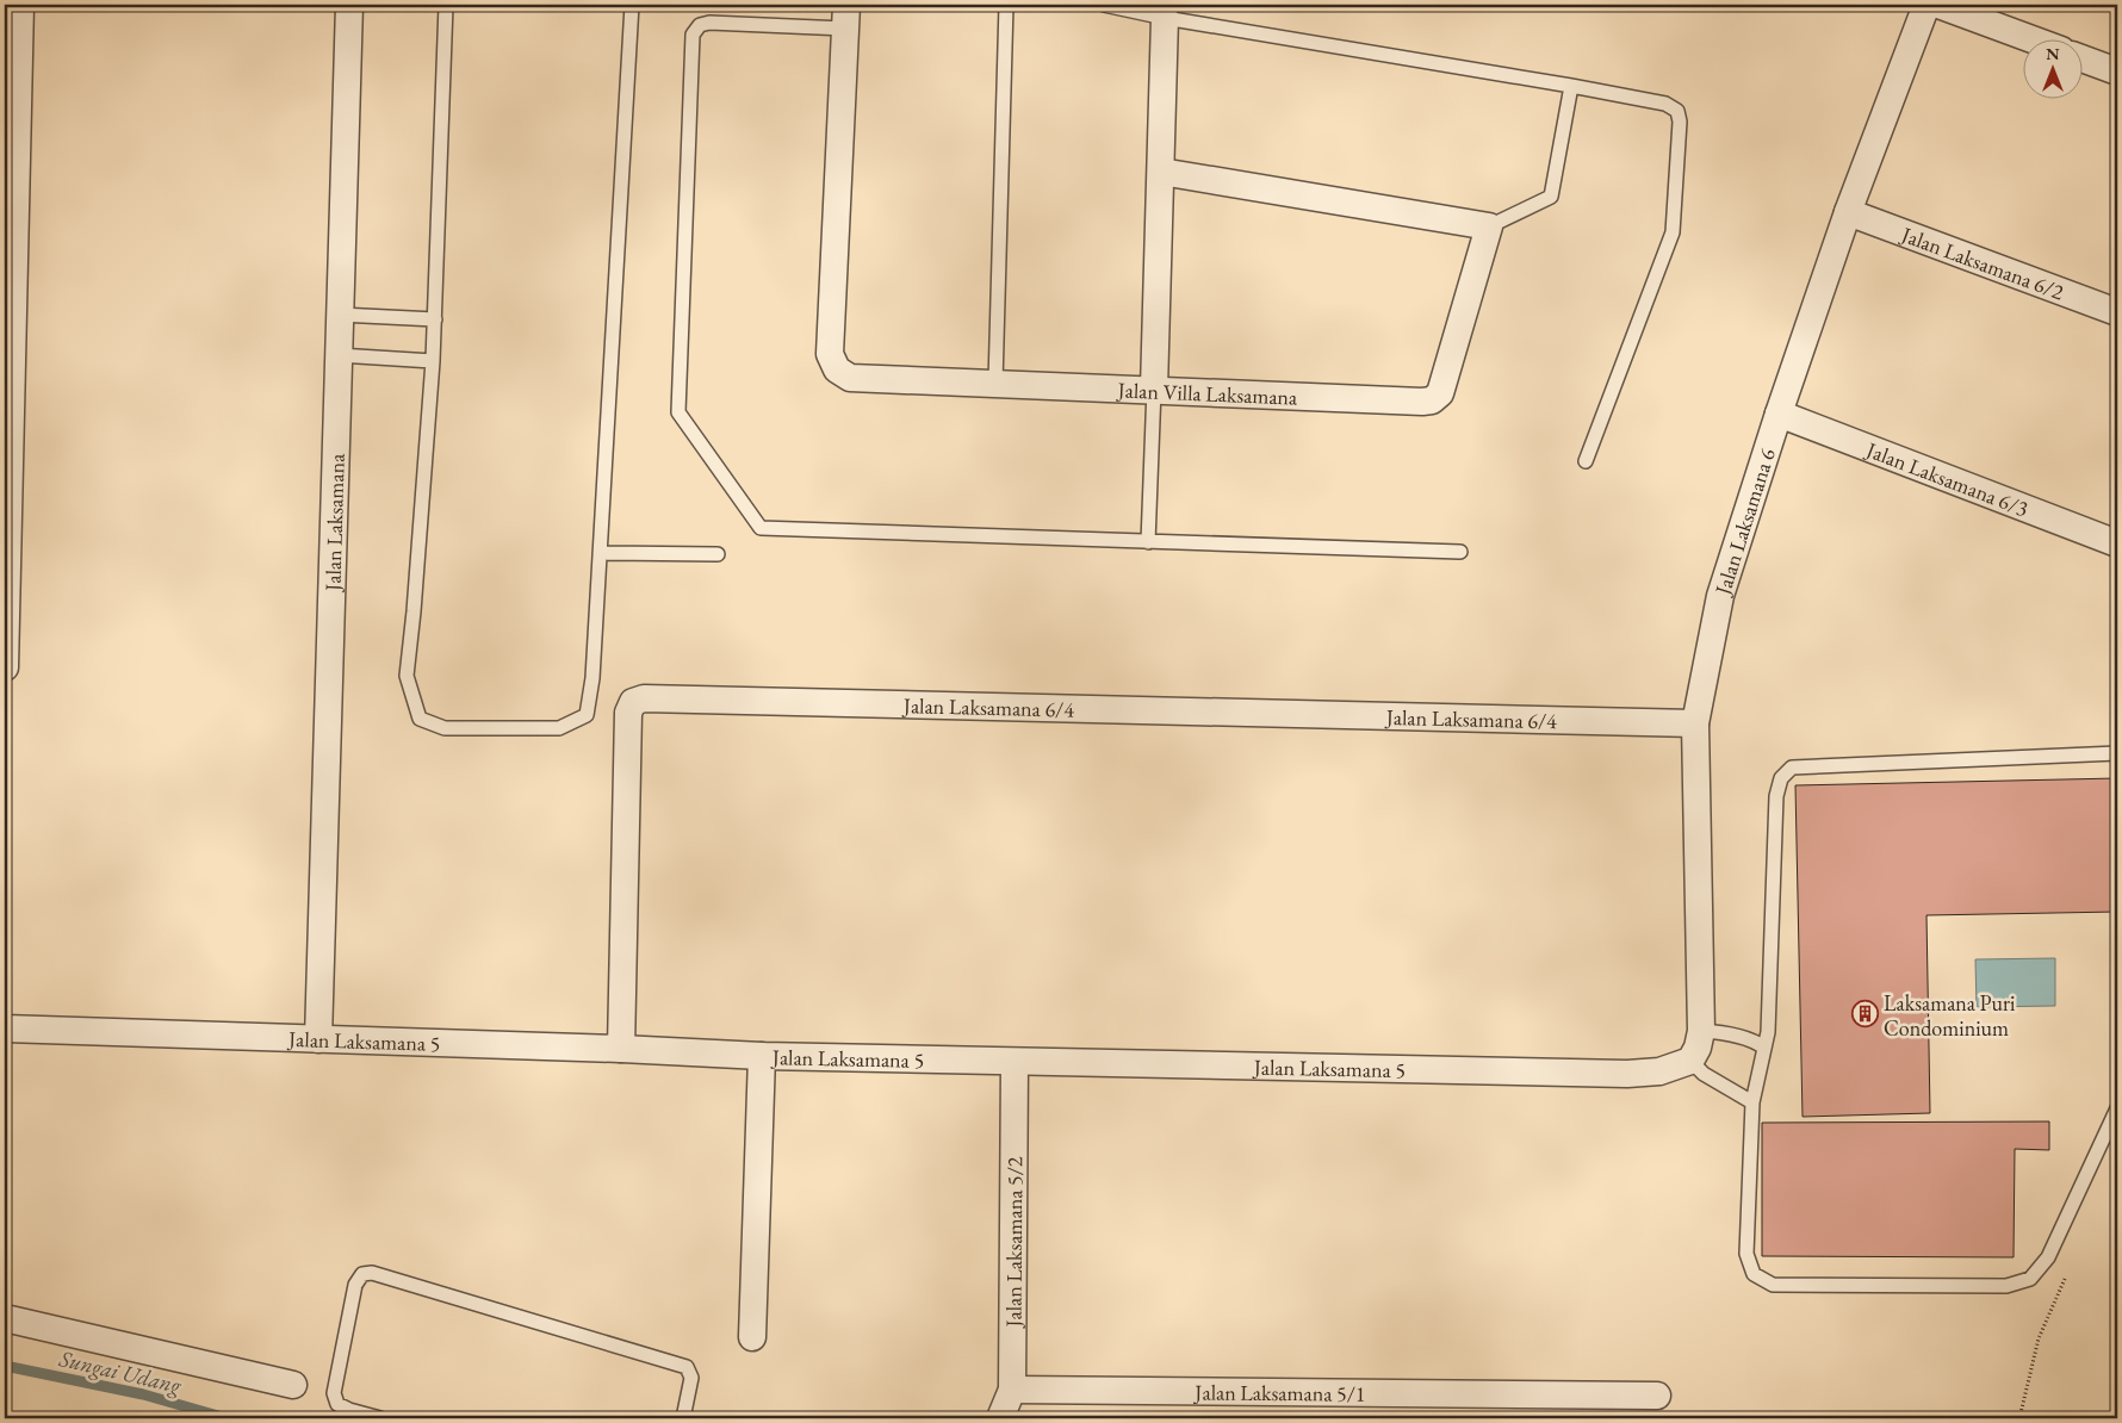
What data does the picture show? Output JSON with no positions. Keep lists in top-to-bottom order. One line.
{"streets":{"street":["Jalan Laksamana 6/2","Jalan Villa Laksamana","Jalan Laksamana 6/3","Jalan Laksamana 6","Jalan Laksamana","Jalan Laksamana 6/4","Jalan Laksamana 5","Jalan Laksamana 5/2","Jalan Laksamana 5/1"]},"crossings":[["Jalan Laksamana 6/2","Jalan Laksamana 6"],["Jalan Laksamana 6/3","Jalan Laksamana 6"],["Jalan Laksamana 6","Jalan Laksamana 6/4"],["Jalan Laksamana 6","Jalan Laksamana 5"],["Jalan Laksamana","Jalan Laksamana 5"],["Jalan Laksamana 6/4","Jalan Laksamana 5"],["Jalan Laksamana 5","Jalan Laksamana 5/2"],["Jalan Laksamana 5/2","Jalan Laksamana 5/1"]],"water":["Sungai Udang"],"places":{"building":["Laksamana Puri Condominium"]},"north":"top"}
